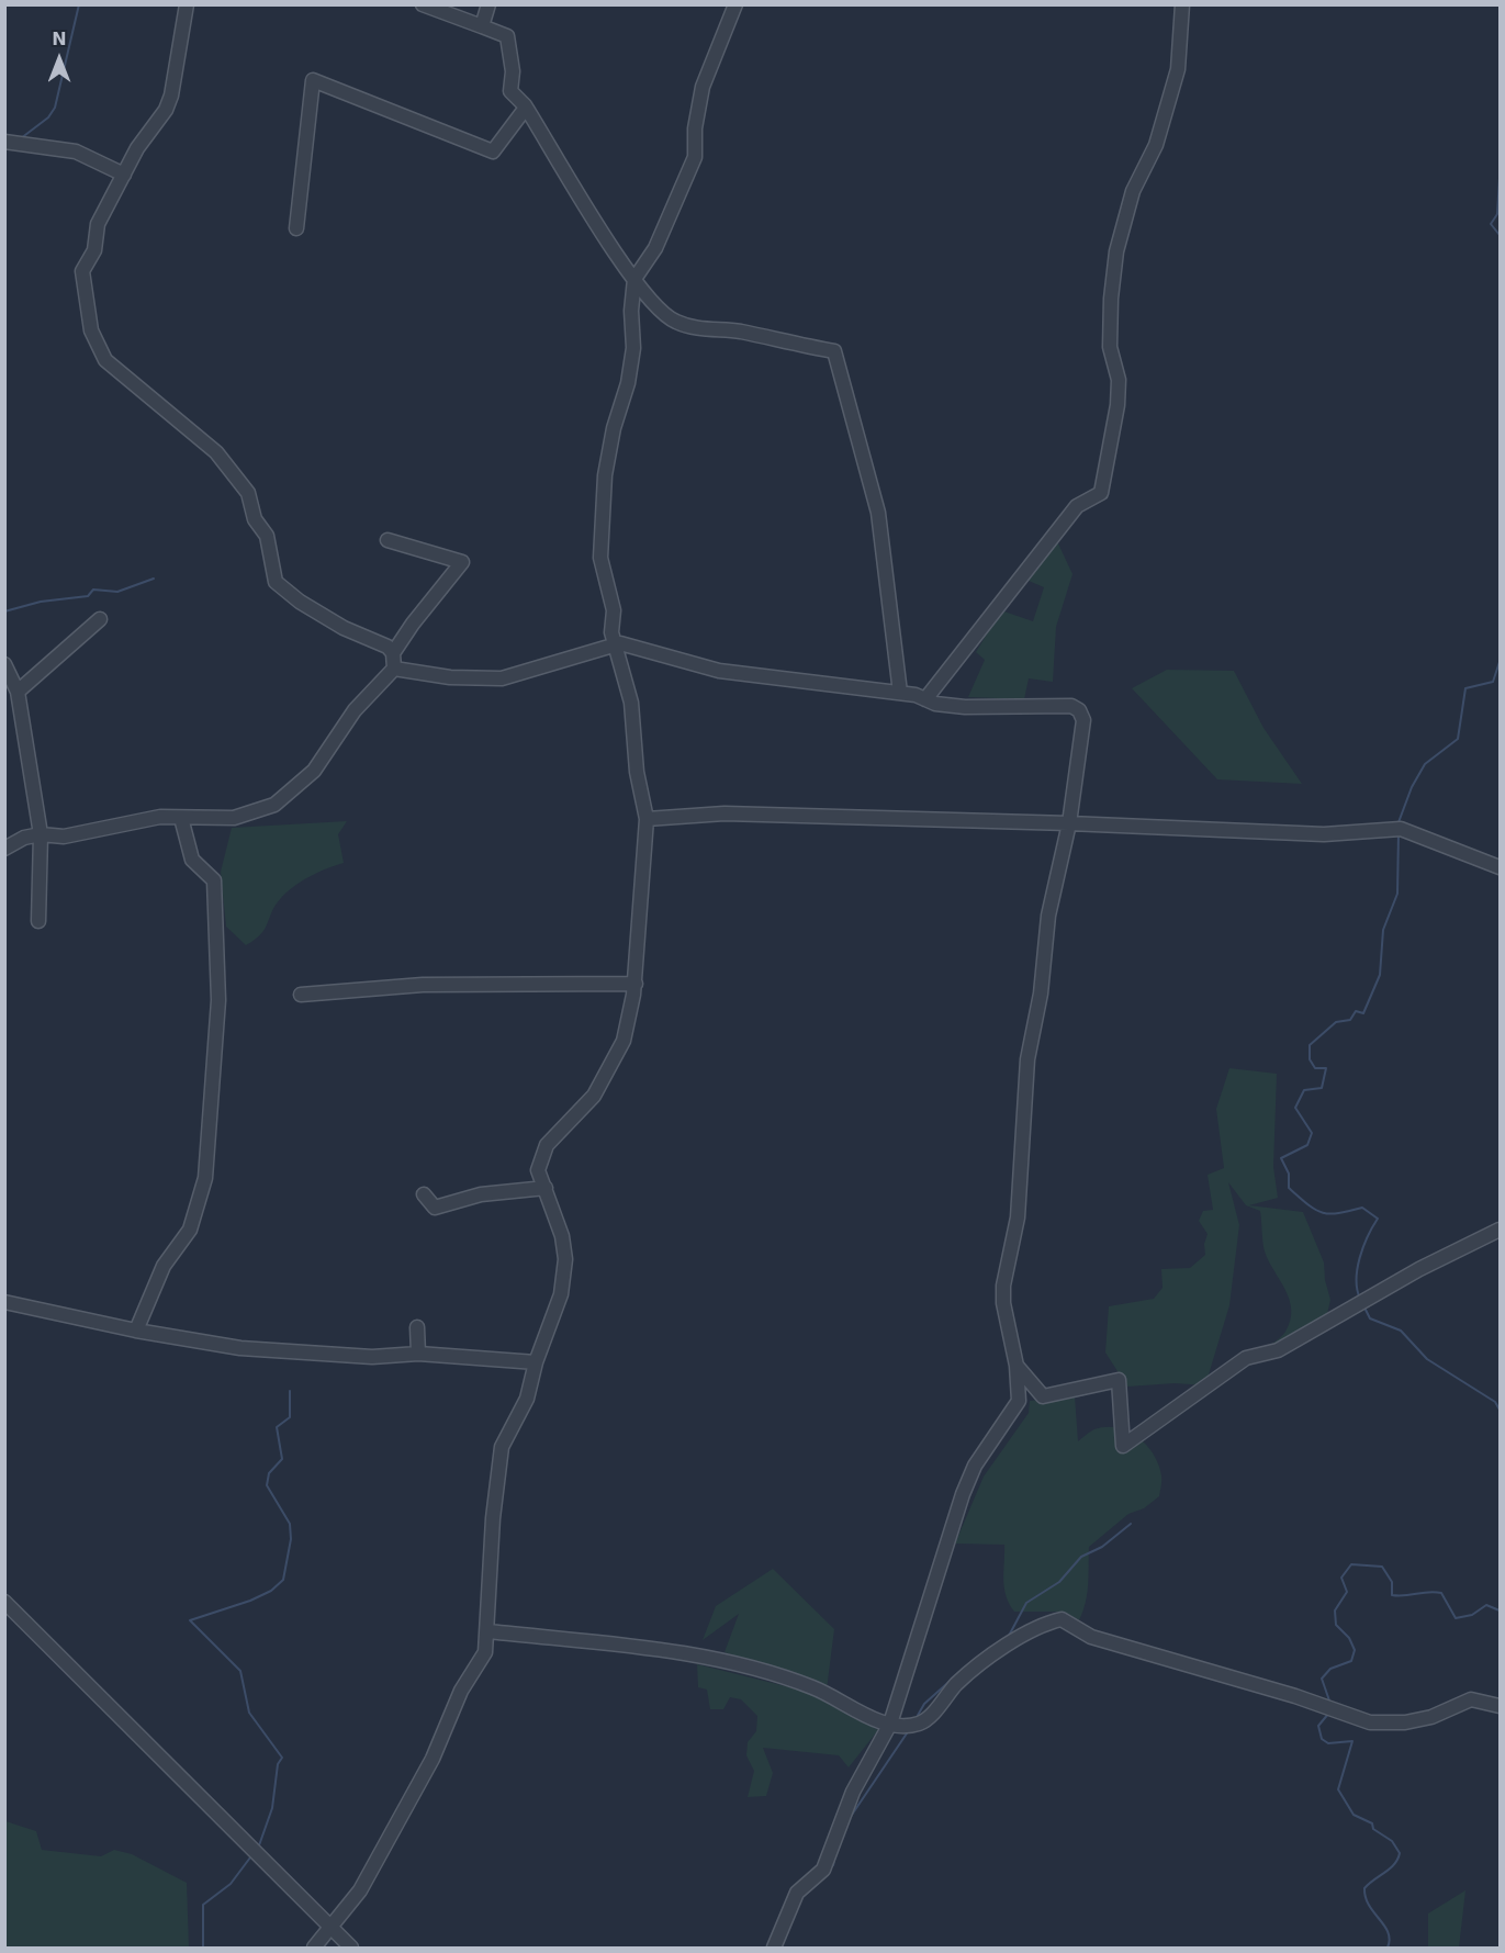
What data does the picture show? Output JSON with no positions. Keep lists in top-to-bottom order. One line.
{"north":"top"}
